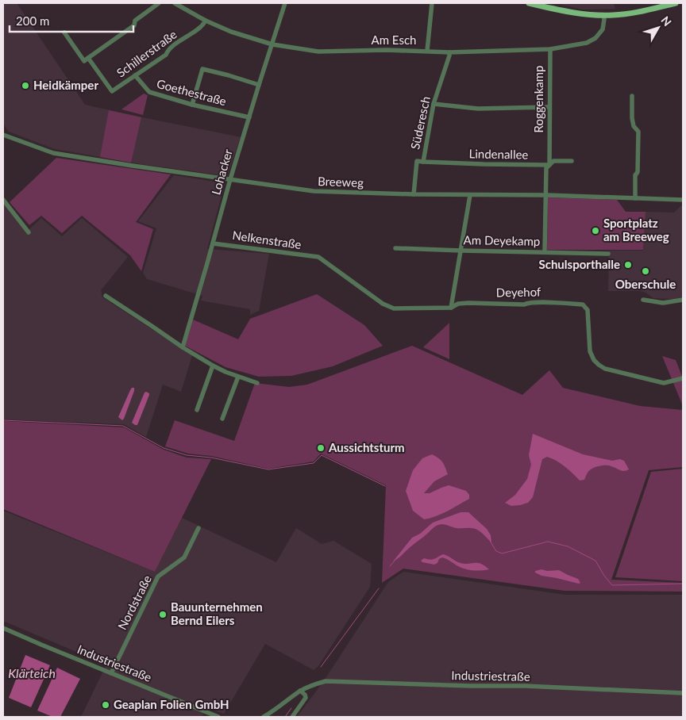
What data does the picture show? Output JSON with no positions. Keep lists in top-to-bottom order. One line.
{"streets":{"street":["Am Esch","Schillerstraße","Goethestraße","Roggenkamp","Süderesch","Lindenallee","Lohacker","Breeweg","Nelkenstraße","Am Deyekamp","Deyehof","Nordstraße","Industriestraße"]},"crossings":[["Am Esch","Schillerstraße"],["Am Esch","Roggenkamp"],["Am Esch","Süderesch"],["Am Esch","Lohacker"],["Schillerstraße","Goethestraße"],["Goethestraße","Lohacker"],["Roggenkamp","Lindenallee"],["Roggenkamp","Breeweg"],["Roggenkamp","Am Deyekamp"],["Süderesch","Lindenallee"],["Süderesch","Breeweg"],["Lohacker","Breeweg"],["Lohacker","Nelkenstraße"],["Nelkenstraße","Deyehof"],["Nordstraße","Industriestraße"]],"water":["Klärteich"],"places":["Heidkämper","Sportplatz am Breeweg","Schulsporthalle","Oberschule","Aussichtsturm","Bauunternehmen Bernd Eilers","Geaplan Folien GmbH"],"scale_bar":"200 m","north":"top right"}
